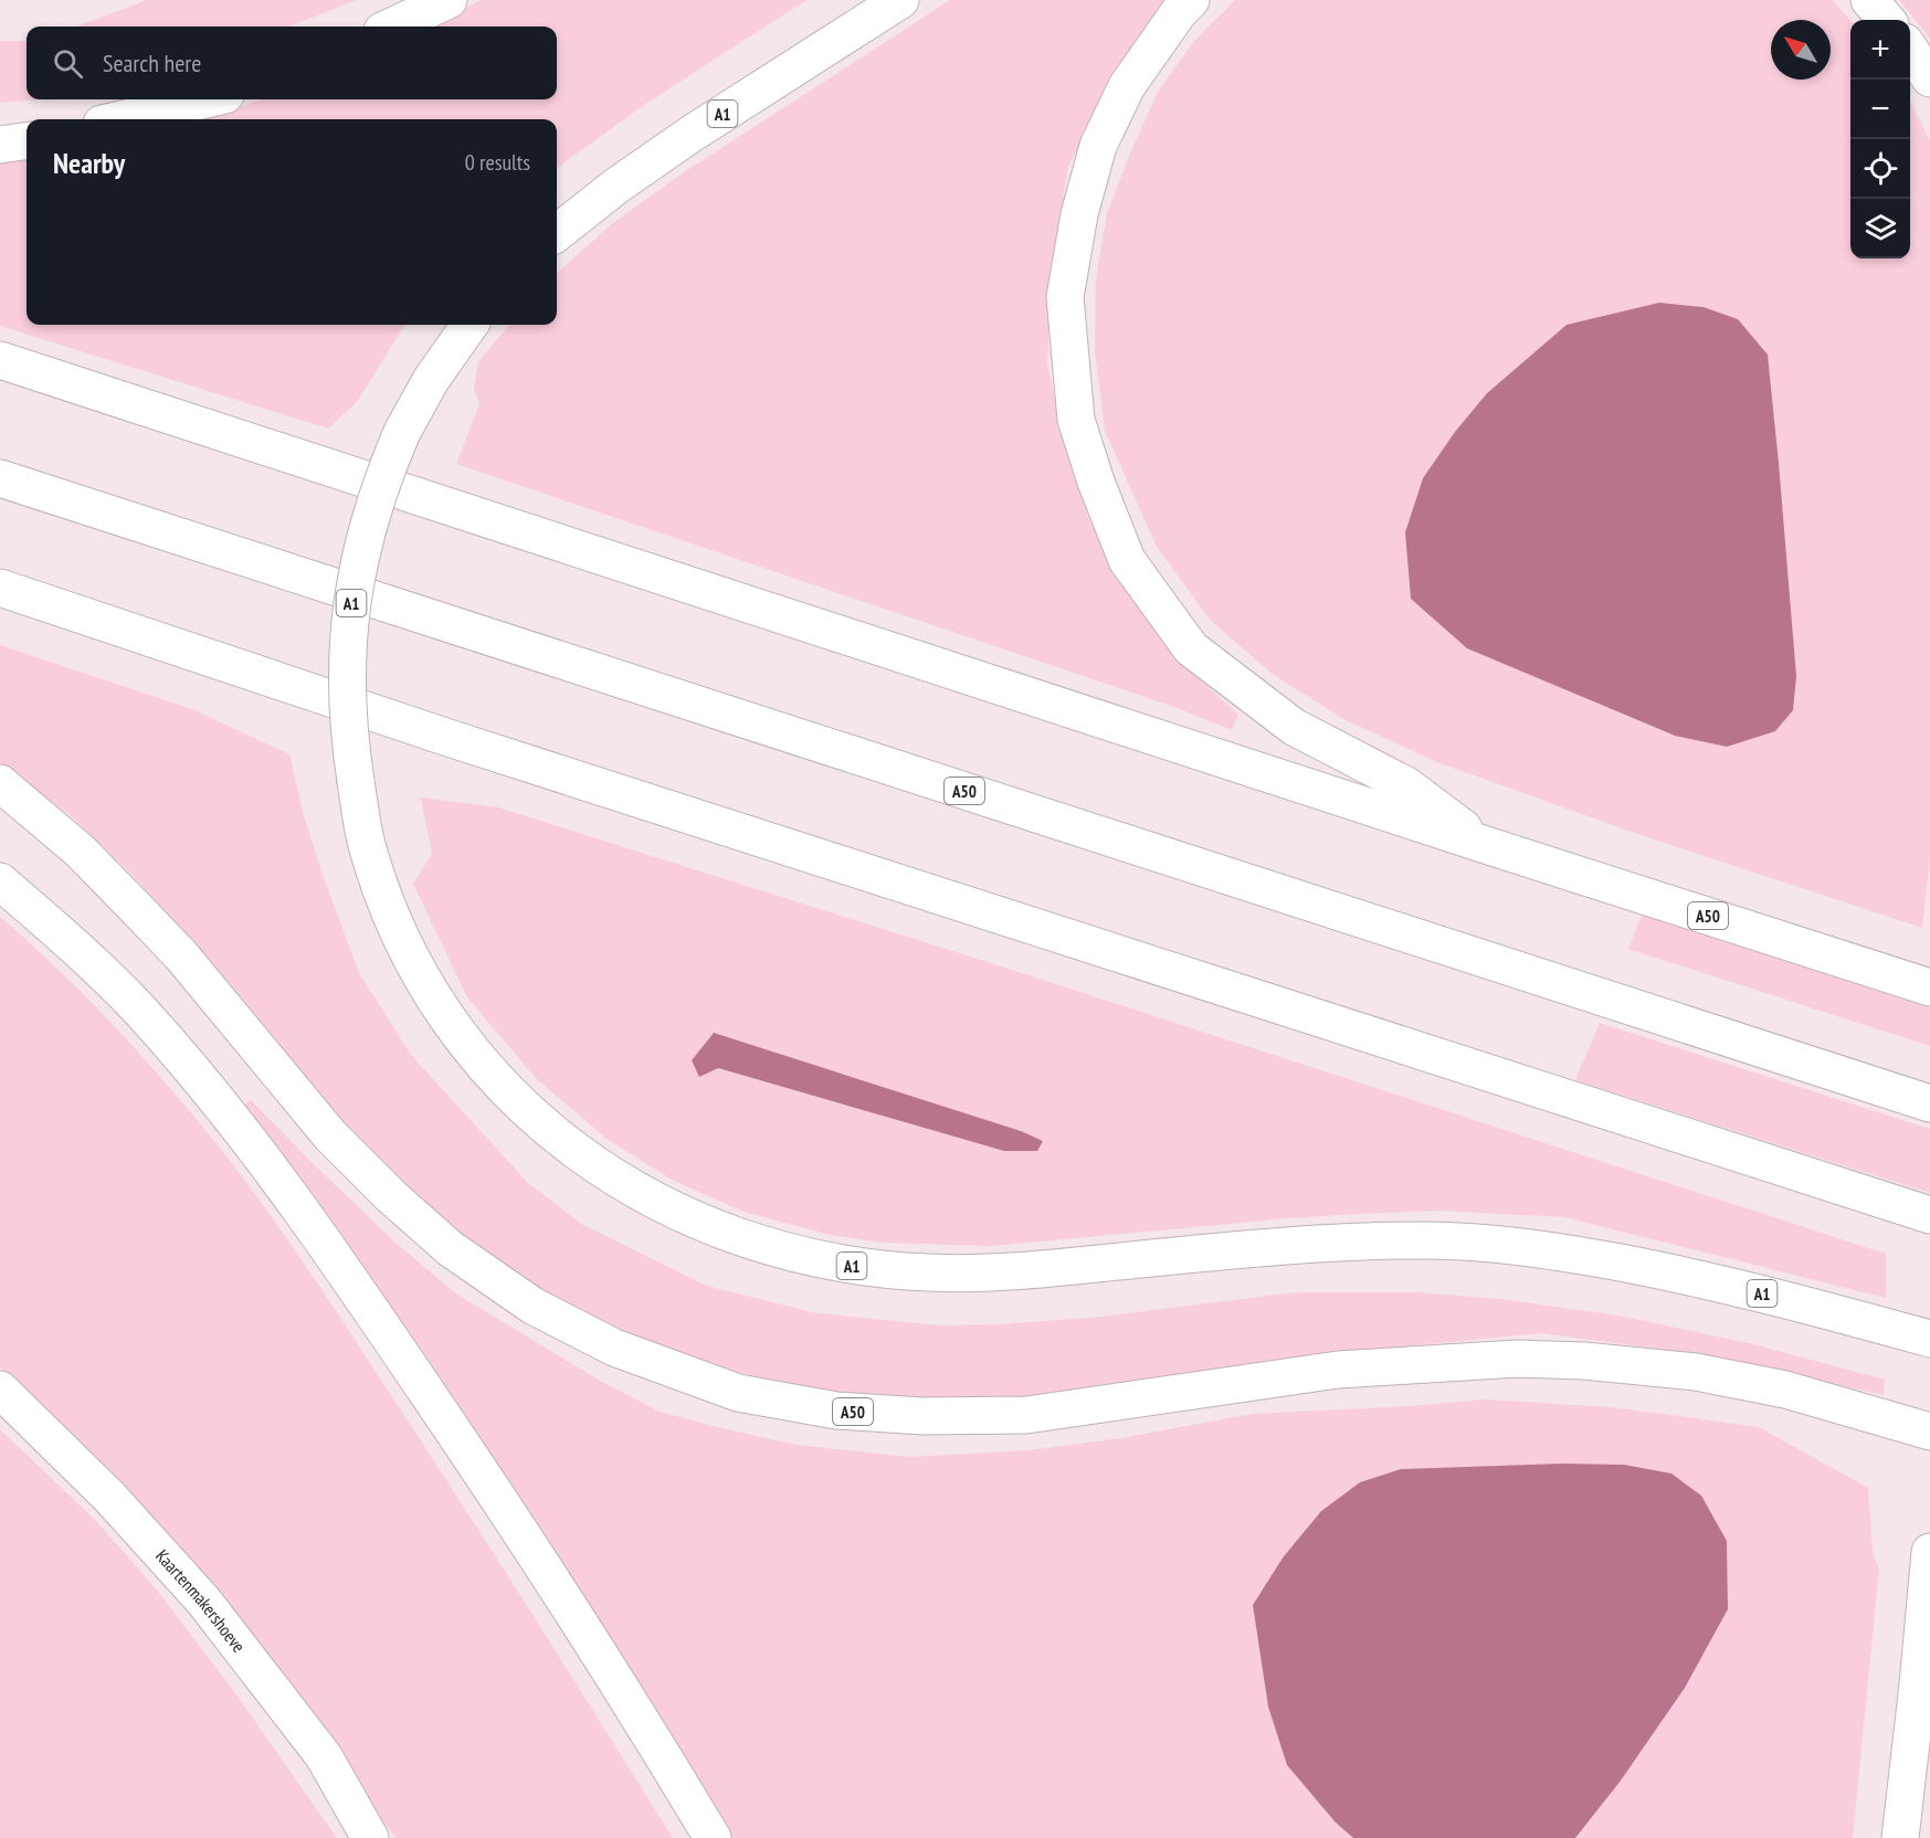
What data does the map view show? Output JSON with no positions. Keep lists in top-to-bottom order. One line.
{"streets":{"main road":["A1","A50","Kaartenmakershoeve"]},"north":"top left","page":{"map_buttons":["+","−"],"search":"Search here","heading":["Nearby","0 results"]}}
